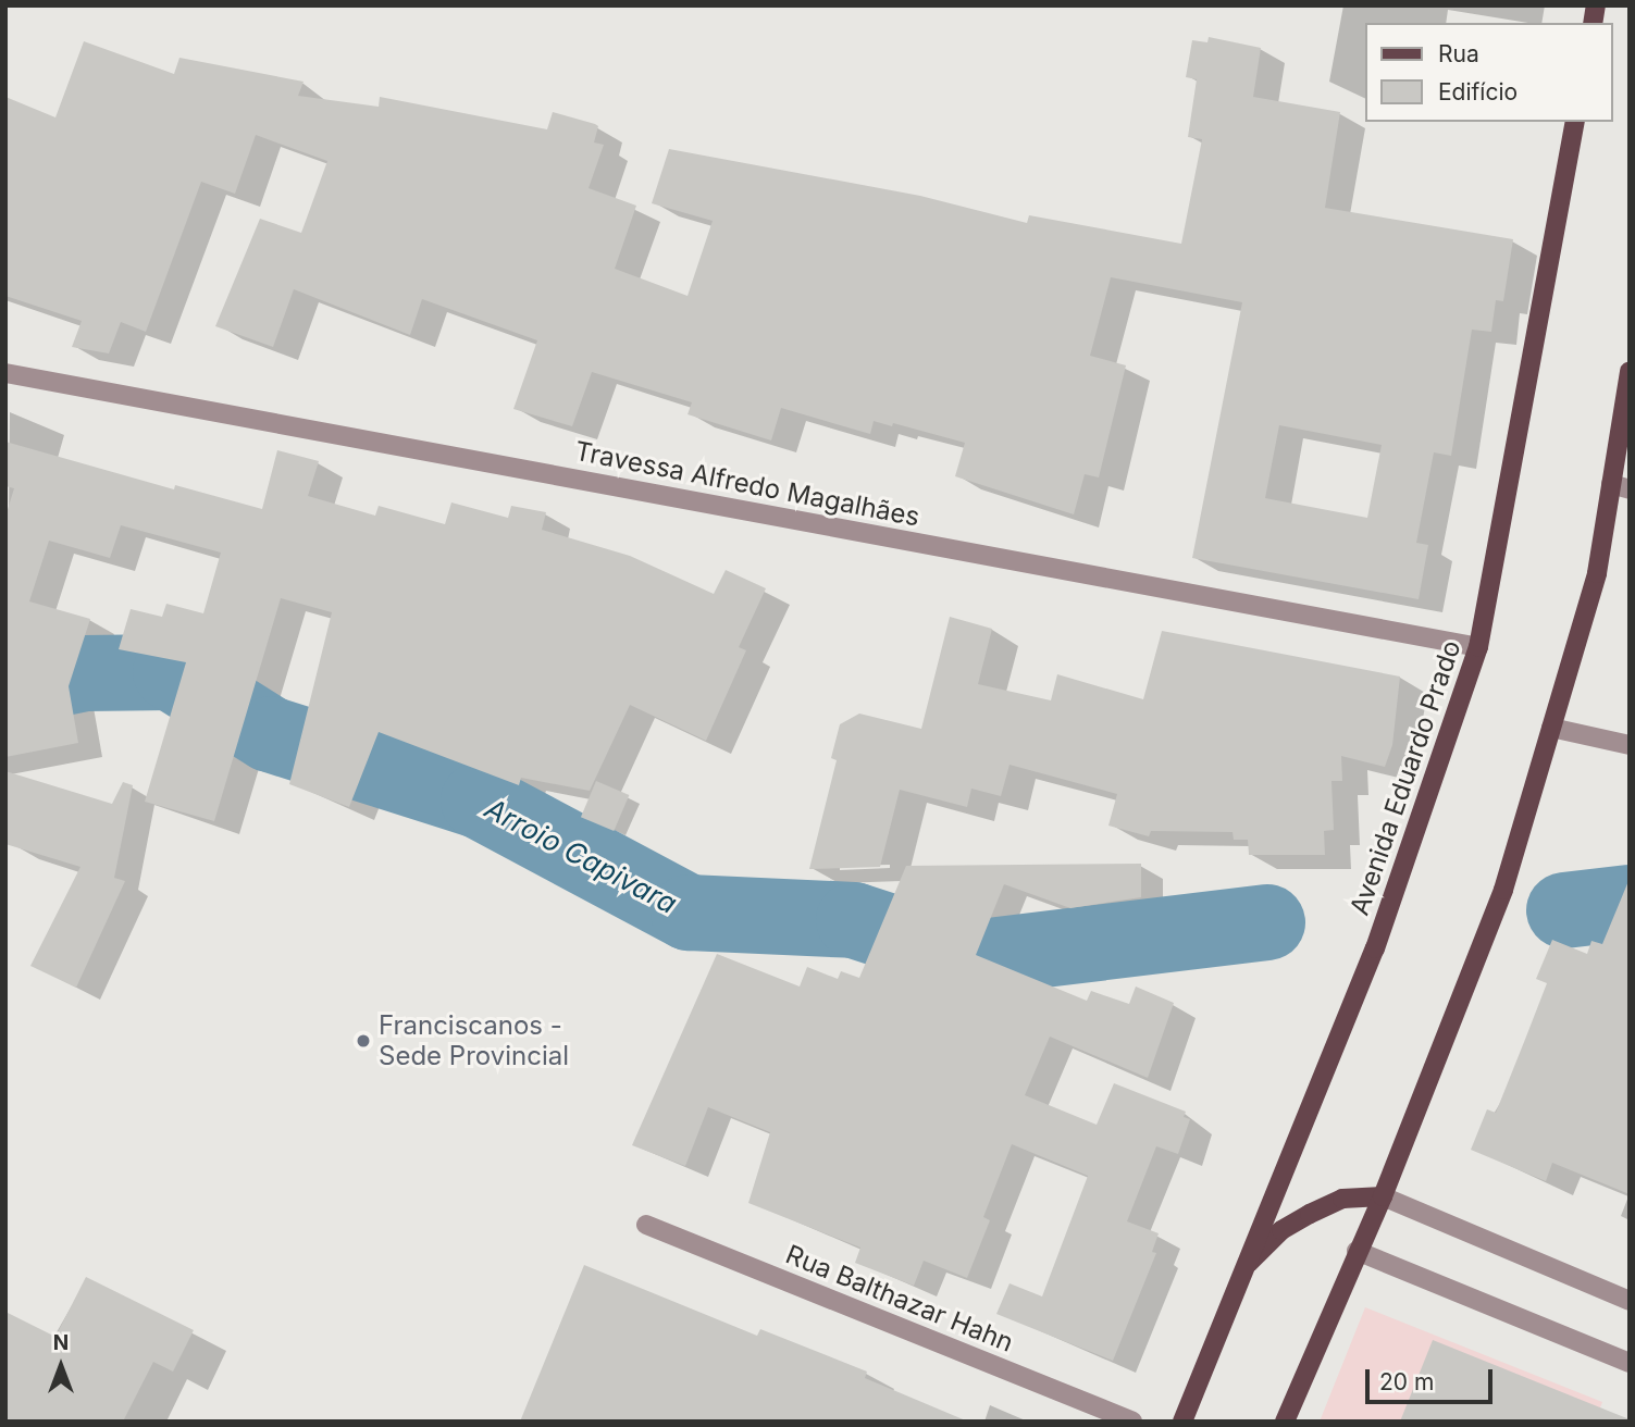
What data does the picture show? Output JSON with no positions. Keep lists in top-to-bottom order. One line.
{"streets":{"main road":["Avenida Eduardo Prado"],"street":["Travessa Alfredo Magalhães","Rua Balthazar Hahn"]},"crossings":[["Travessa Alfredo Magalhães","Avenida Eduardo Prado"]],"water":["Arroio Capivara"],"places":["Franciscanos - Sede Provincial"],"legend":["Rua","Edifício"],"scale_bar":"20 m","north":"top"}
